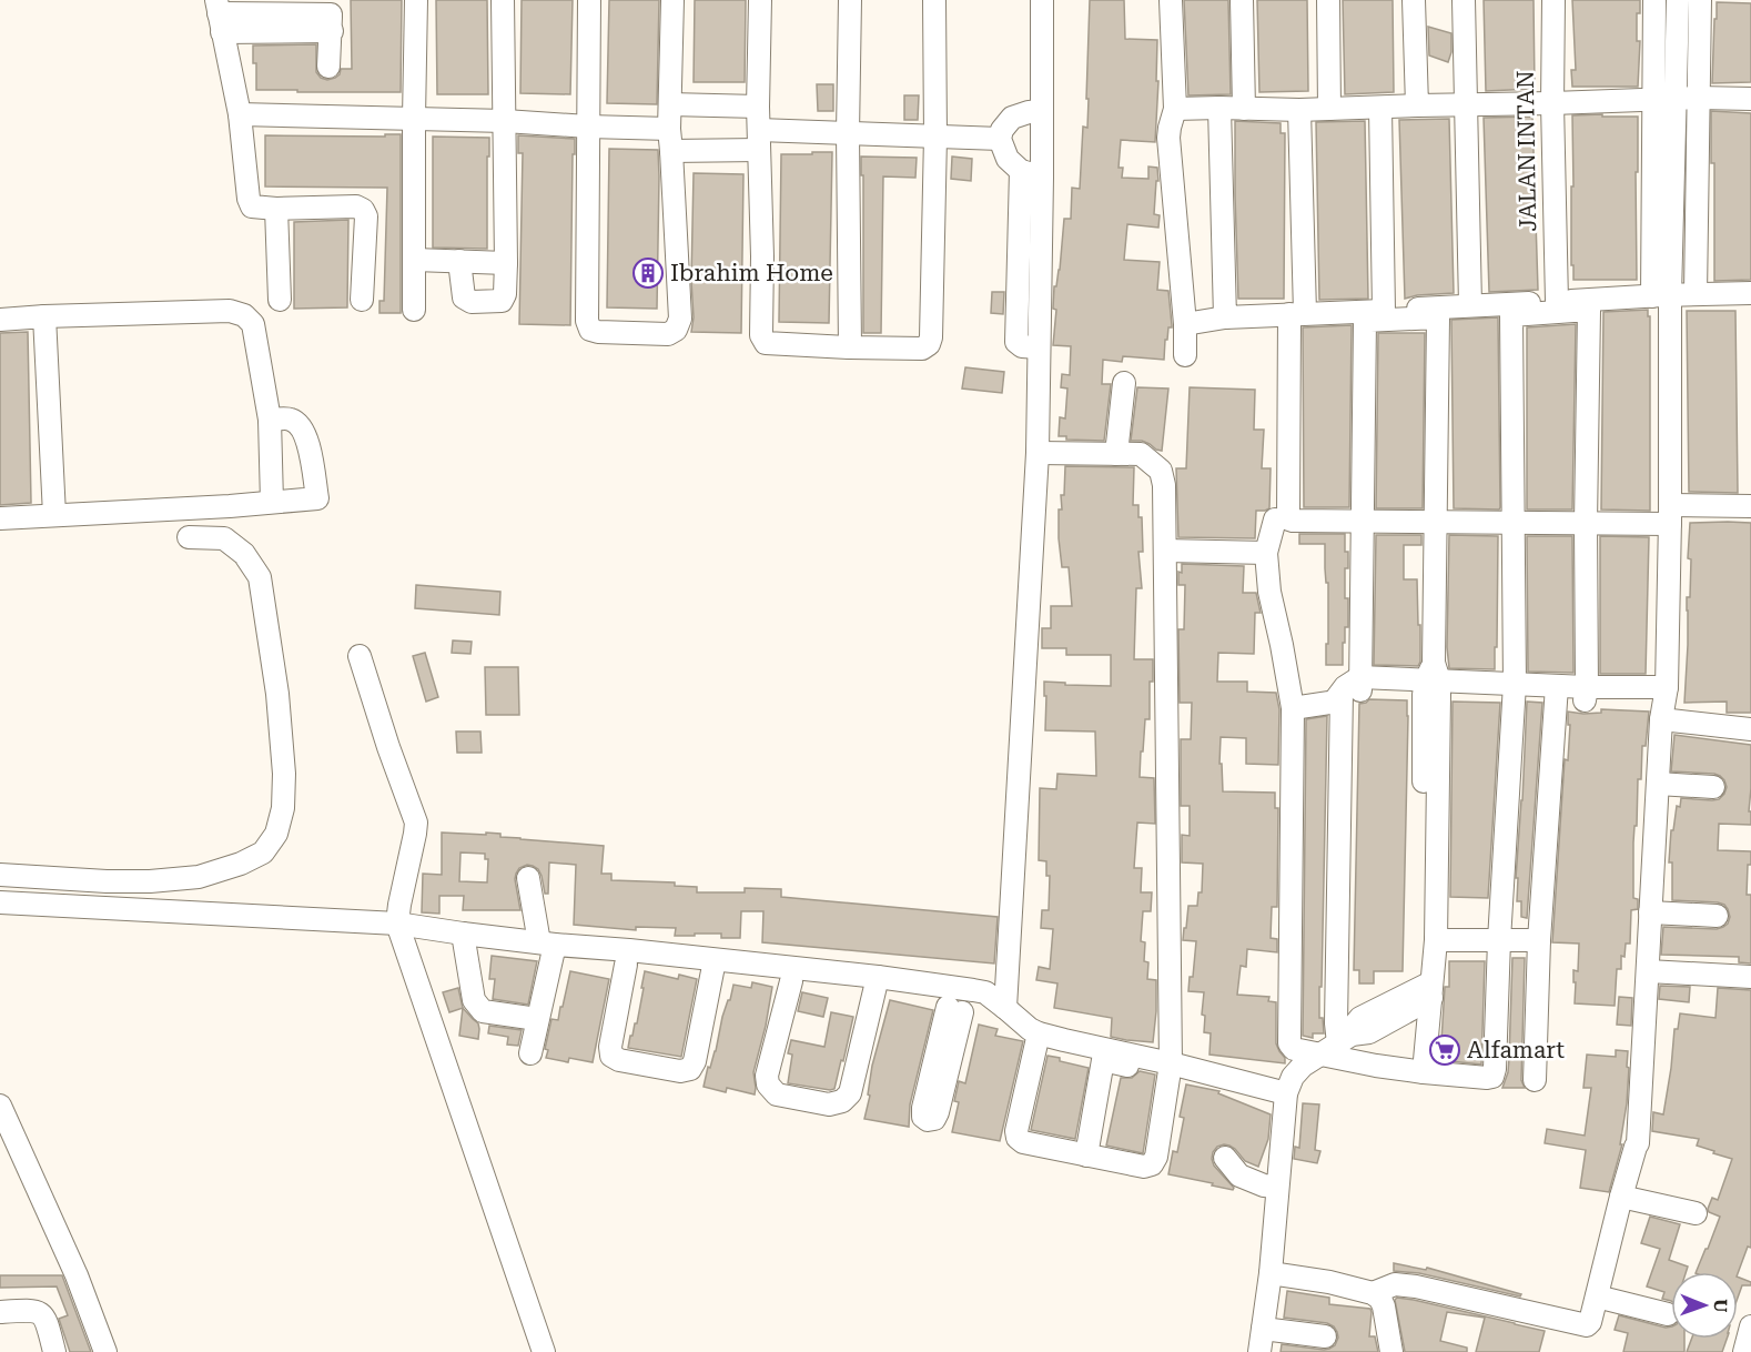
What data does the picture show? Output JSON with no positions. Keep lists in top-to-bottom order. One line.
{"streets":{"street":["JALAN INTAN"]},"places":{"building":["Ibrahim Home"],"supermarket":["Alfamart"]},"north":"right"}
